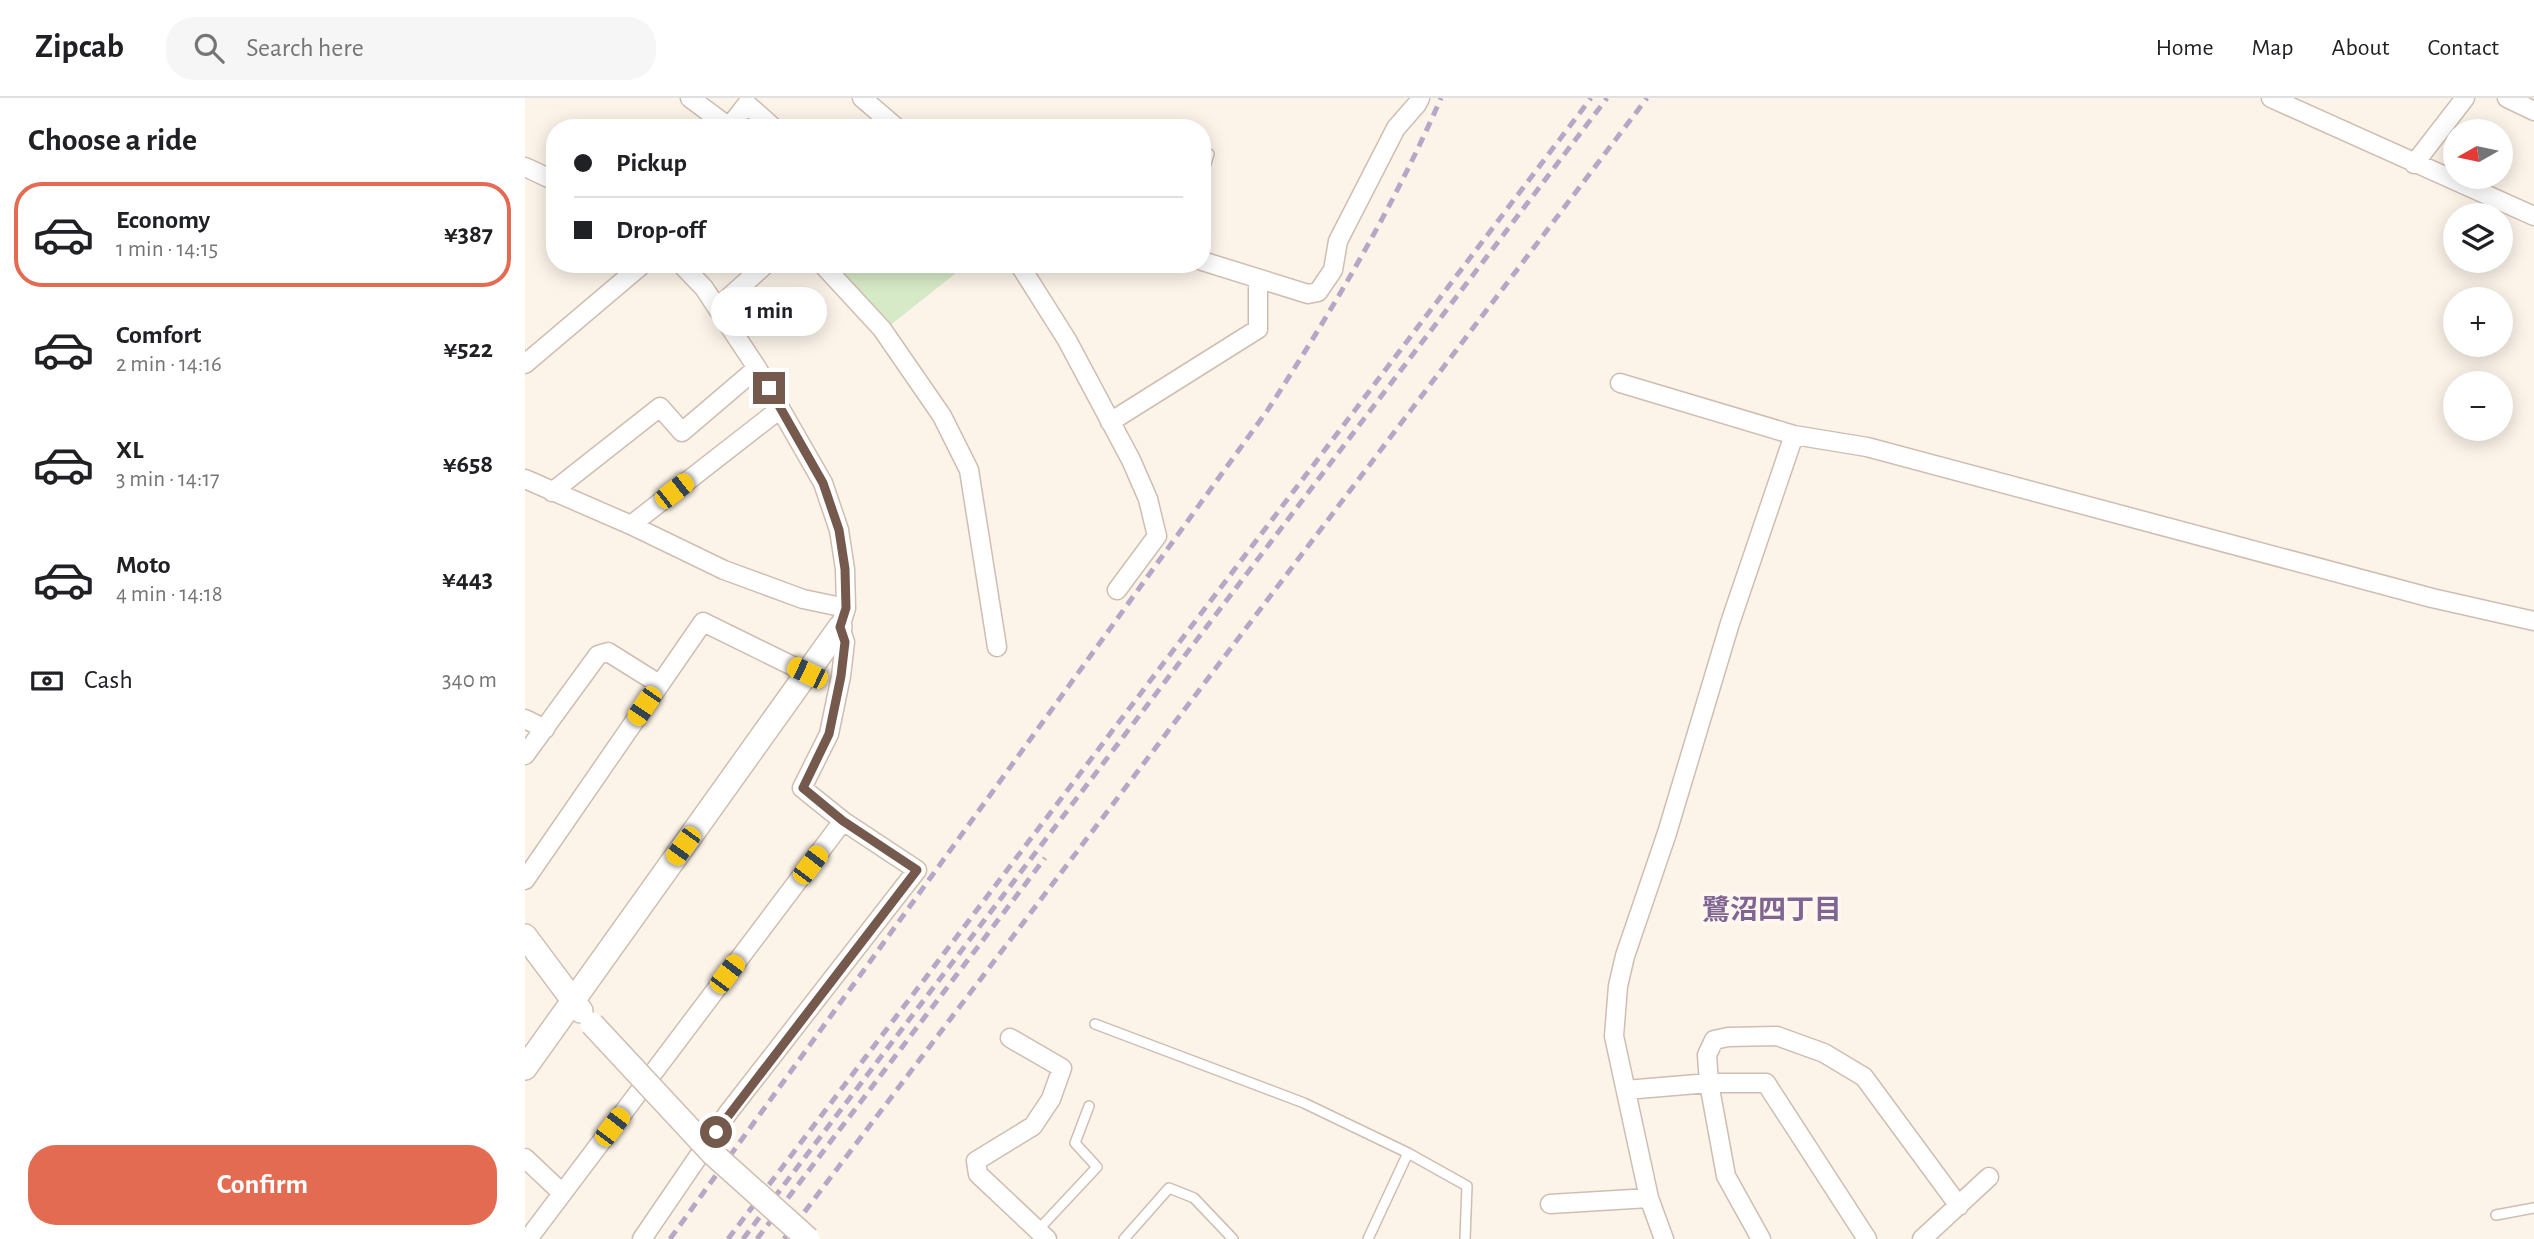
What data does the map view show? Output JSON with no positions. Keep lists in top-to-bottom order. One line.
{"districts":["鷺沼四丁目"],"north":"left","page":{"header":"Zipcab","search":"Search here","nav":["Home","Map","About","Contact"],"heading":"Choose a ride","map_buttons":["+","−"],"banner":["Pickup","Drop-off"],"list":[{"name":"Economy","note":"1 min · 14:15","value":"¥387"},{"name":"Comfort","note":"2 min · 14:16","value":"¥522"},{"name":"XL","note":"3 min · 14:17","value":"¥658"},{"name":"Moto","note":"4 min · 14:18","value":"¥443"}],"bubble":"1 min","pay":["Cash","340 m"],"buttons":"Confirm"}}
